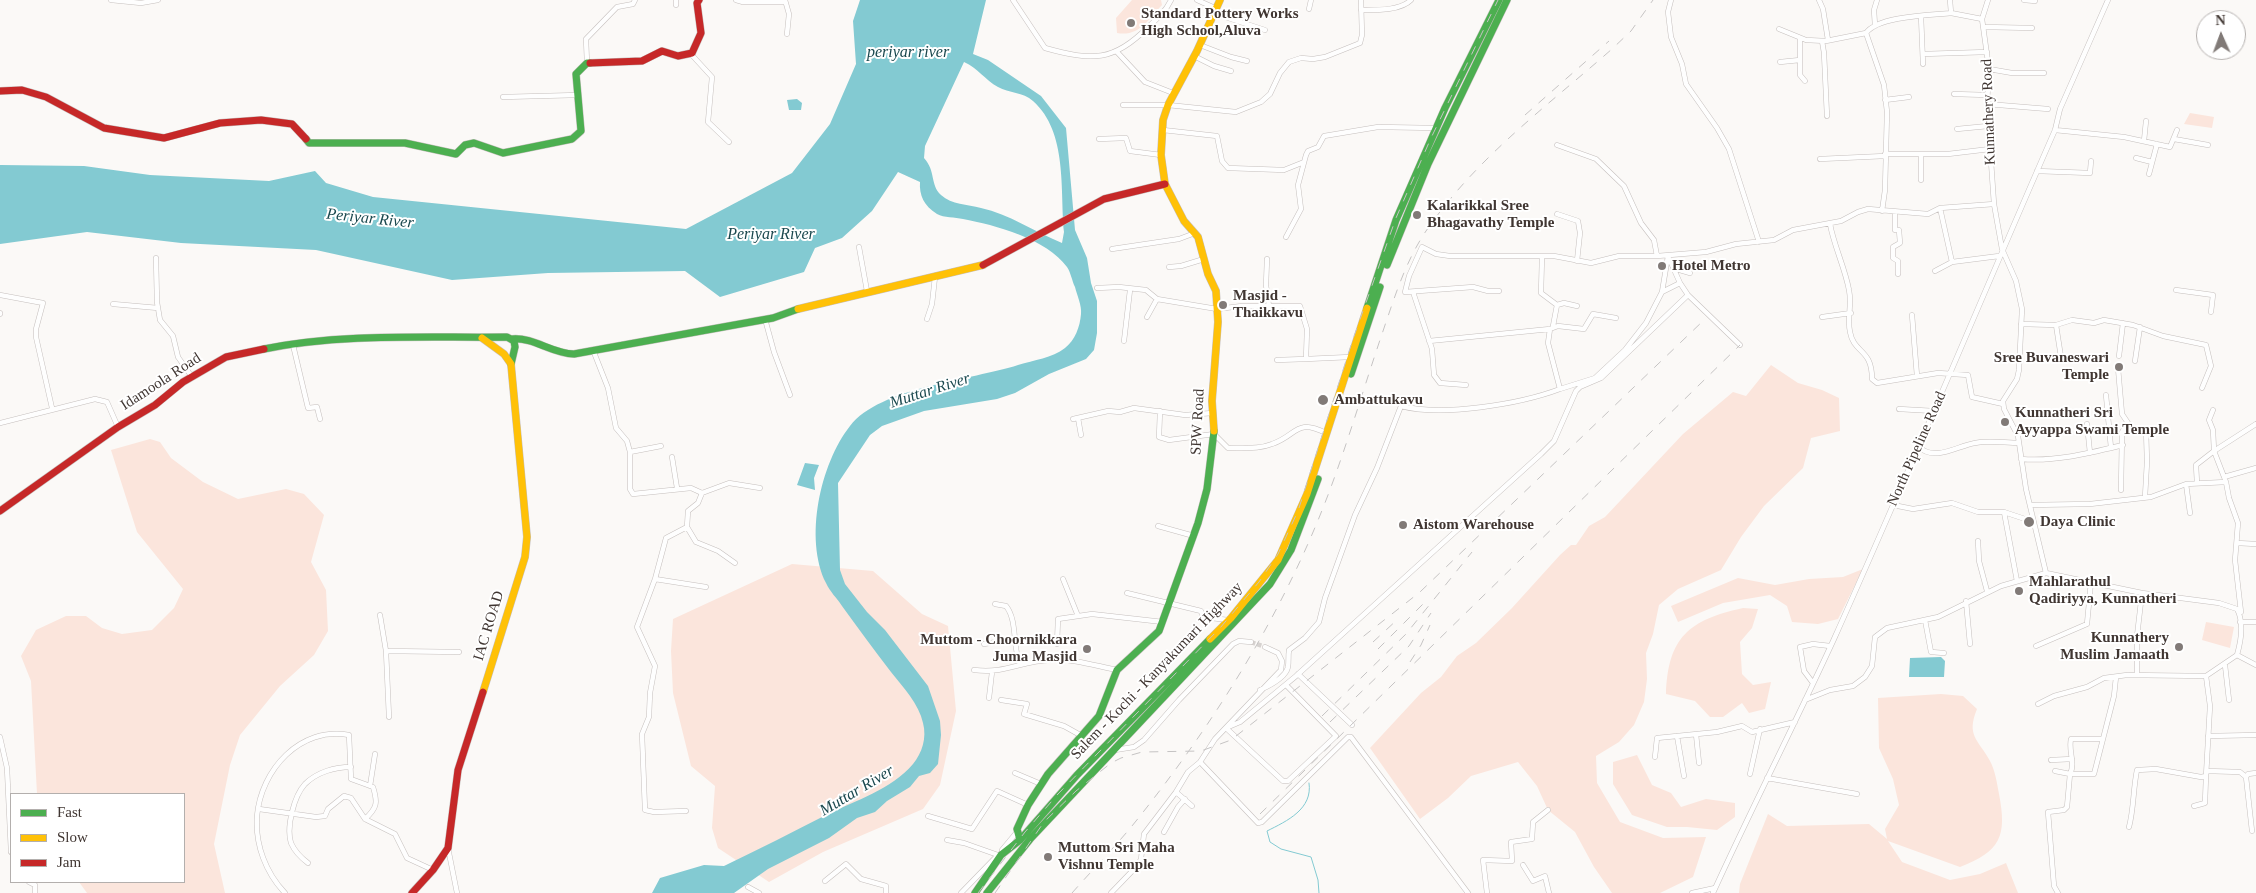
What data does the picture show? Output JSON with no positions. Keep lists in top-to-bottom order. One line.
{"streets":{"main road":["Idamoola Road","SPW Road","IAC ROAD","Salem - Kochi - Kanyakumari Highway"],"street":["Kunnathery Road","North Pipeline Road"]},"crossings":[["Kunnathery Road","North Pipeline Road"],["Idamoola Road","IAC ROAD"]],"water":["periyar river","Periyar River","Muttar River"],"places":["Standard Pottery Works High School,Aluva","Kalarikkal Sree Bhagavathy Temple","Hotel Metro","Masjid - Thaikkavu","Sree Buvaneswari Temple","Ambattukavu","Kunnatheri Sri Ayyappa Swami Temple","Daya Clinic","Aistom Warehouse","Mahlarathul Qadiriyya, Kunnatheri","Kunnathery Muslim Jamaath","Muttom - Choornikkara Juma Masjid","Muttom Sri Maha Vishnu Temple"],"legend":["Fast","Slow","Jam"],"north":"top"}
